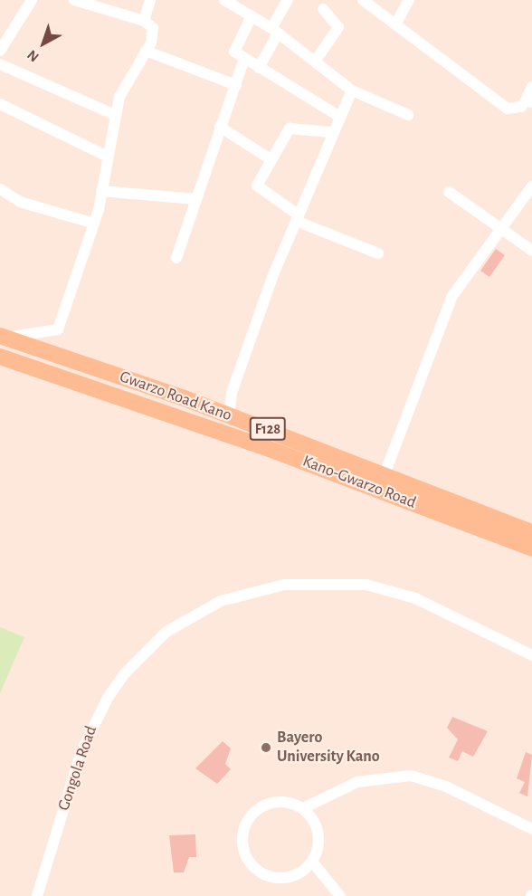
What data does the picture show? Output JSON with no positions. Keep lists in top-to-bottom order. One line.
{"streets":{"main road":["Gwarzo Road Kano","F128","Kano-Gwarzo Road"],"street":["Gongola Road"]},"places":["Bayero University Kano"],"north":"bottom left"}
